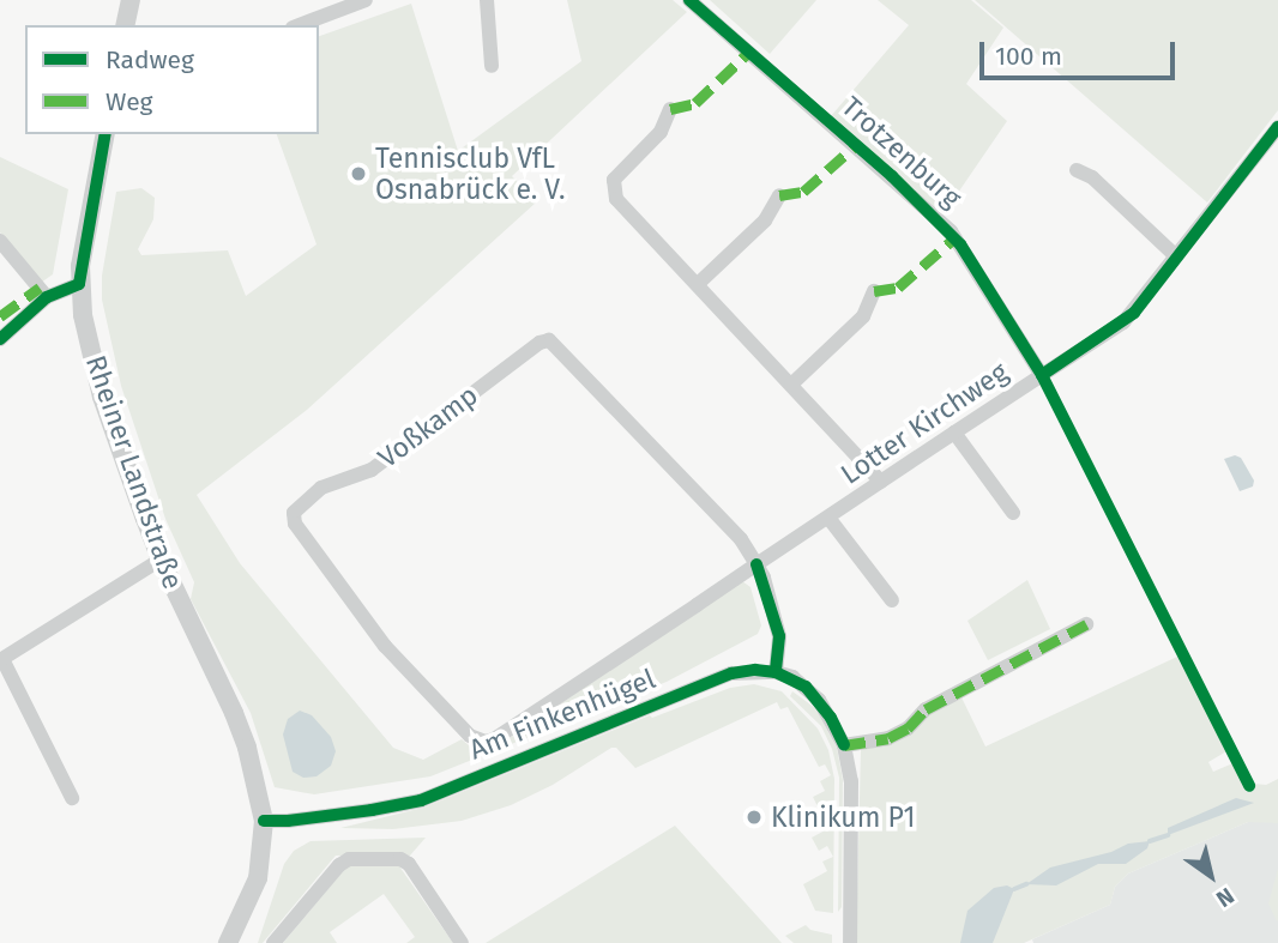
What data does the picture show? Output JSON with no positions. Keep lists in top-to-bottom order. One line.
{"streets":{"street":["Trotzenburg","Lotter Kirchweg","Voßkamp","Rheiner Landstraße","Am Finkenhügel"]},"crossings":[["Trotzenburg","Lotter Kirchweg"],["Lotter Kirchweg","Voßkamp"],["Rheiner Landstraße","Am Finkenhügel"]],"places":["Tennisclub VfL Osnabrück e. V.","Klinikum P1"],"legend":["Radweg","Weg"],"scale_bar":"100 m","north":"bottom right"}
